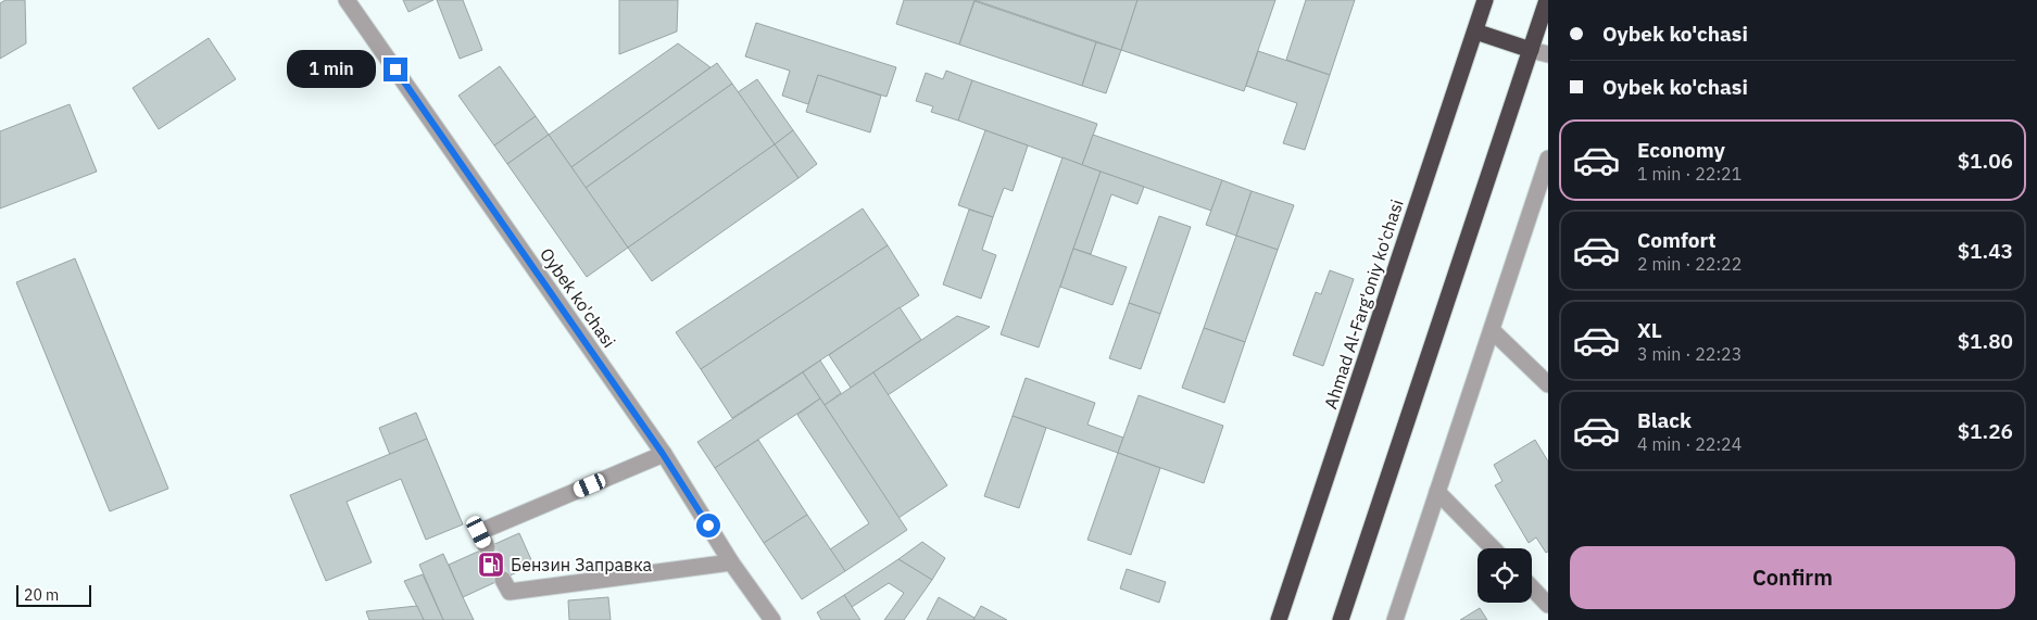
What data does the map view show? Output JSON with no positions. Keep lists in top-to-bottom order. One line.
{"streets":{"highway":["Ahmad Al-Farg'oniy ko'chasi"],"street":["Oybek ko'chasi"]},"places":{"fuel station":["Бензин Заправка"]},"scale_bar":"20 m","page":{"banner":["Oybek ko'chasi","Oybek ko'chasi"],"bubble":"1 min","list":[{"name":"Economy","note":"1 min · 22:21","value":"$1.06"},{"name":"Comfort","note":"2 min · 22:22","value":"$1.43"},{"name":"XL","note":"3 min · 22:23","value":"$1.80"},{"name":"Black","note":"4 min · 22:24","value":"$1.26"}],"buttons":"Confirm","scale":"20 m"}}
